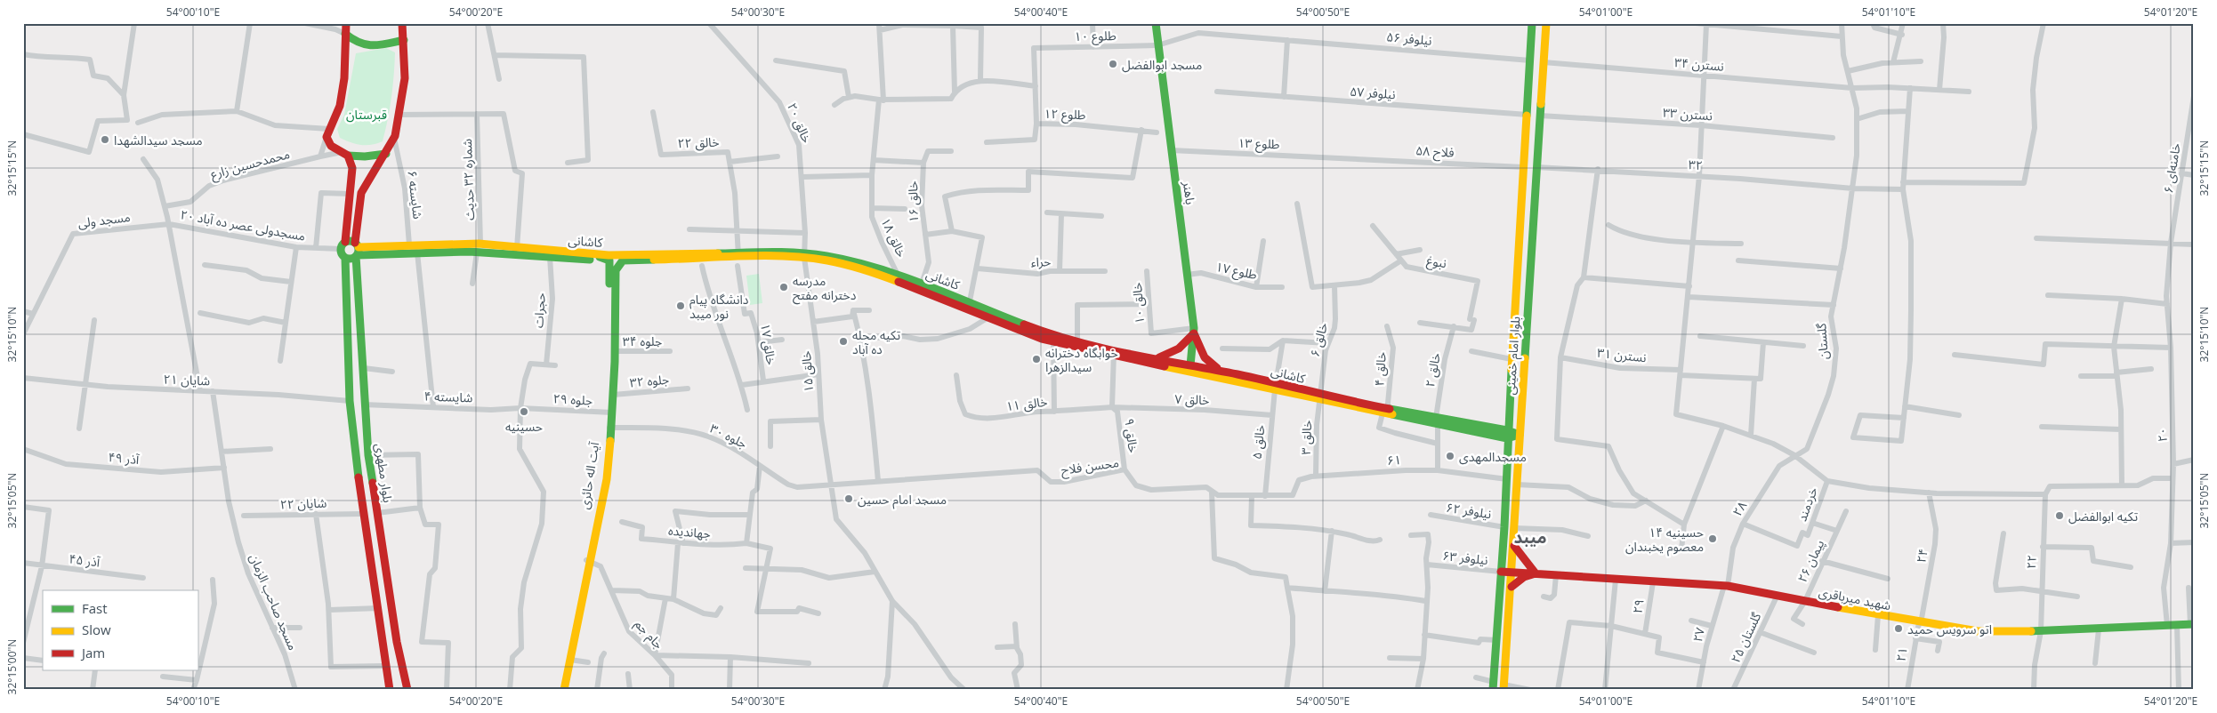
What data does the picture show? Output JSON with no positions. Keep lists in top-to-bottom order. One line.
{"streets":{"main road":["باهنر","کاشانی","بلوار امام خمینی","بلوار مطهری","آیت اله حائری","شهید میرباقری"],"street":["طلوع ۱۰","نیلوفر ۵۶","نسترن ۳۴","نیلوفر ۵۷","طلوع ۱۲","نسترن ۳۳","خالق ۲۰","خالق ۲۲","طلوع ۱۳","فلاح ۵۸","محمدحسین زارع","۳۲","خامنه‌ای ۶","شماره ۳۲ حدیث","شایسته ۶","خالق ۱۶","مسجد ولی","مسجدولی عصر ده آباد ۲۰","خالق ۱۸","حراء","نبوغ","طلوع ۱۷","خالق ۱۰","حجرات","خالق ۶","جلوه ۳۴","گلستان","خالق ۱۷","نسترن ۳۱","خالق ۴","خالق ۲","خالق ۱۵","شایان ۲۱","جلوه ۳۲","شایسته ۴","جلوه ۲۹","خالق ۷","خالق ۱۱","۲۰","جلوه ۳۰","خالق ۹","خالق ۳","خالق ۵","آذر ۴۹","۶۱","محسن فلاح","شایان ۲۲","خردمند","۲۸","نیلوفر ۶۲","جهاندیده","۲۴","نیلوفر ۶۳","آذر ۴۵","پیمان ۲۶","۲۲","مسجد صاحب الزمان","۲۹","جام جم","۲۷","گلستان ۲۵","۲۱"]},"crossings":[["طلوع ۱۰","نیلوفر ۵۶"],["طلوع ۱۰","باهنر"],["نیلوفر ۵۶","باهنر"],["نیلوفر ۵۶","بلوار امام خمینی"],["نسترن ۳۴","گلستان"],["نسترن ۳۴","بلوار امام خمینی"],["نیلوفر ۵۷","بلوار امام خمینی"],["نسترن ۳۳","بلوار امام خمینی"],["خالق ۲۰","کاشانی"],["خالق ۲۰","خالق ۱۵"],["خالق ۲۲","کاشانی"],["طلوع ۱۳","فلاح ۵۸"],["طلوع ۱۳","باهنر"],["فلاح ۵۸","بلوار امام خمینی"],["۳۲","گلستان"],["۳۲","بلوار امام خمینی"],["خامنه‌ای ۶","۲۰"],["شماره ۳۲ حدیث","کاشانی"],["باهنر","کاشانی"],["باهنر","طلوع ۱۷"],["باهنر","خالق ۱۰"],["شایسته ۶","کاشانی"],["شایسته ۶","بلوار مطهری"],["خالق ۱۶","کاشانی"],["مسجد ولی","مسجدولی عصر ده آباد ۲۰"],["خالق ۱۸","کاشانی"],["کاشانی","حجرات"],["کاشانی","خالق ۶"],["کاشانی","بلوار امام خمینی"],["کاشانی","خالق ۴"],["کاشانی","خالق ۲"],["کاشانی","خالق ۱۵"],["کاشانی","خالق ۱۱"],["کاشانی","خالق ۹"],["کاشانی","خالق ۳"],["کاشانی","خالق ۵"],["کاشانی","بلوار مطهری"],["کاشانی","آیت اله حائری"],["نبوغ","خالق ۲"],["خالق ۶","خالق ۳"],["جلوه ۳۴","آیت اله حائری"],["گلستان","۲۸"],["بلوار امام خمینی","۶۱"],["بلوار امام خمینی","نیلوفر ۶۲"],["بلوار امام خمینی","نیلوفر ۶۳"],["بلوار امام خمینی","شهید میرباقری"],["خالق ۴","خالق ۲"],["خالق ۲","۶۱"],["خالق ۱۵","جلوه ۳۰"],["خالق ۱۵","محسن فلاح"],["شایان ۲۱","بلوار مطهری"],["شایان ۲۱","مسجد صاحب الزمان"],["جلوه ۳۲","آیت اله حائری"],["شایسته ۴","جلوه ۲۹"],["شایسته ۴","بلوار مطهری"],["جلوه ۲۹","آیت اله حائری"],["خالق ۷","خالق ۹"],["خالق ۷","خالق ۵"],["خالق ۱۱","خالق ۹"],["۲۰","شهید میرباقری"],["جلوه ۳۰","محسن فلاح"],["جلوه ۳۰","آیت اله حائری"],["خالق ۹","محسن فلاح"],["خالق ۳","۶۱"],["خالق ۵","محسن فلاح"],["آذر ۴۹","مسجد صاحب الزمان"],["۶۱","محسن فلاح"],["بلوار مطهری","شایان ۲۲"],["آیت اله حائری","جام جم"],["خردمند","۲۸"],["۲۸","شهید میرباقری"],["۲۸","۲۷"],["۲۴","شهید میرباقری"],["۲۴","۲۱"],["نیلوفر ۶۳","شهید میرباقری"],["پیمان ۲۶","شهید میرباقری"],["۲۲","شهید میرباقری"],["شهید میرباقری","۲۹"],["شهید میرباقری","۲۷"],["شهید میرباقری","گلستان ۲۵"],["شهید میرباقری","۲۱"]],"districts":["میبد"],"parks":["قبرستان"],"places":["مسجد ابوالفضل","مسجد سیدالشهدا","مدرسه دخترانه مفتح","دانشگاه پیام نور میبد","تکیه محله ده آباد","خوابگاه دخترانه سیدالزهرا","حسینیه","مسجدالمهدی","مسجد امام حسین","تکیه ابوالفضل","حسینیه ۱۴ معصوم یخبندان","اتو سرویس حمید"],"legend":["Fast","Slow","Jam"],"coordinates":["54°00'10\"E","54°00'20\"E","54°00'30\"E","54°00'40\"E","54°00'50\"E","54°01'00\"E","54°01'10\"E","54°01'20\"E","32°15'15\"N","32°15'10\"N","32°15'05\"N","32°15'00\"N"]}
